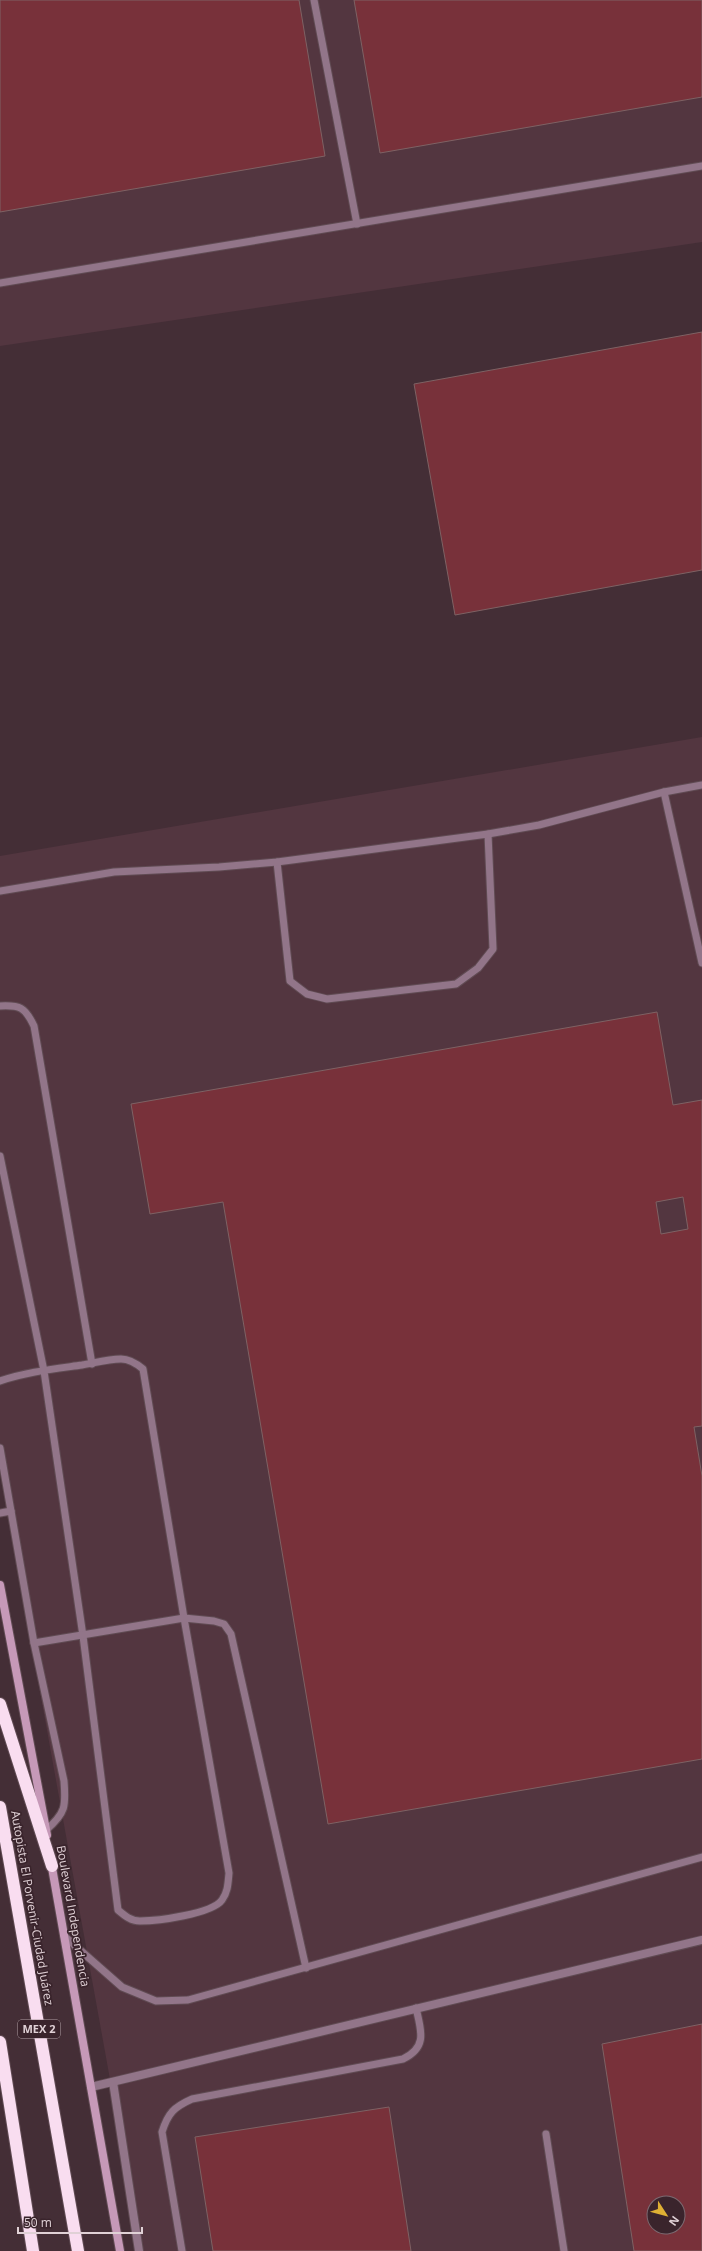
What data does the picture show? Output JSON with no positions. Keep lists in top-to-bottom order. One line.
{"streets":{"highway":["Autopista El Porvenir-Ciudad Juárez","MEX 2"],"main road":["Boulevard Independencia"]},"scale_bar":"50 m","north":"bottom right"}
